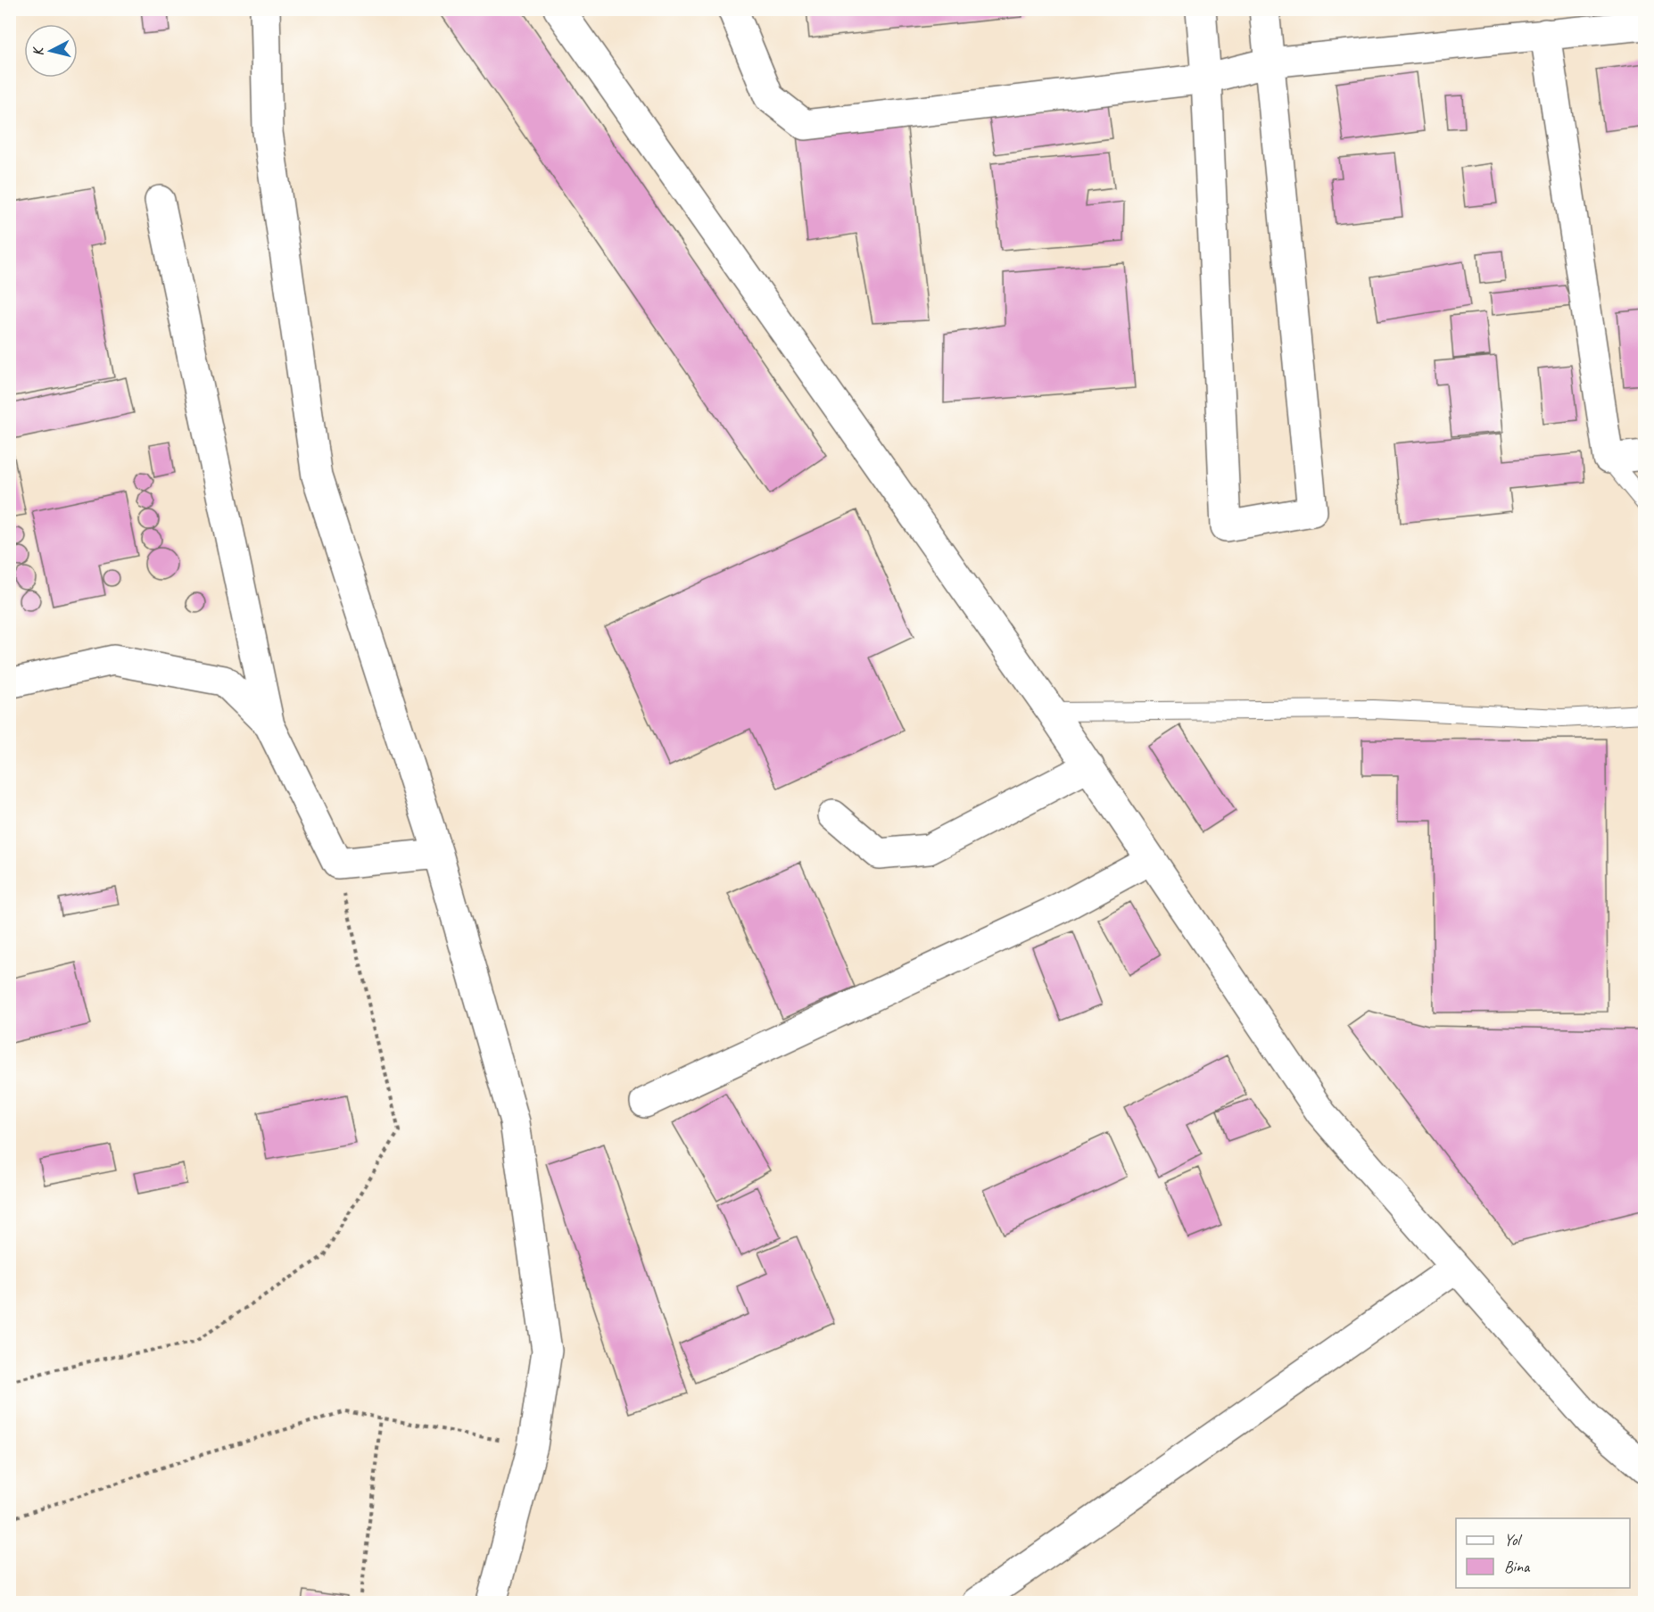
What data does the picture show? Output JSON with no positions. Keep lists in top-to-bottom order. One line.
{"legend":["Yol","Bina"],"north":"left"}
